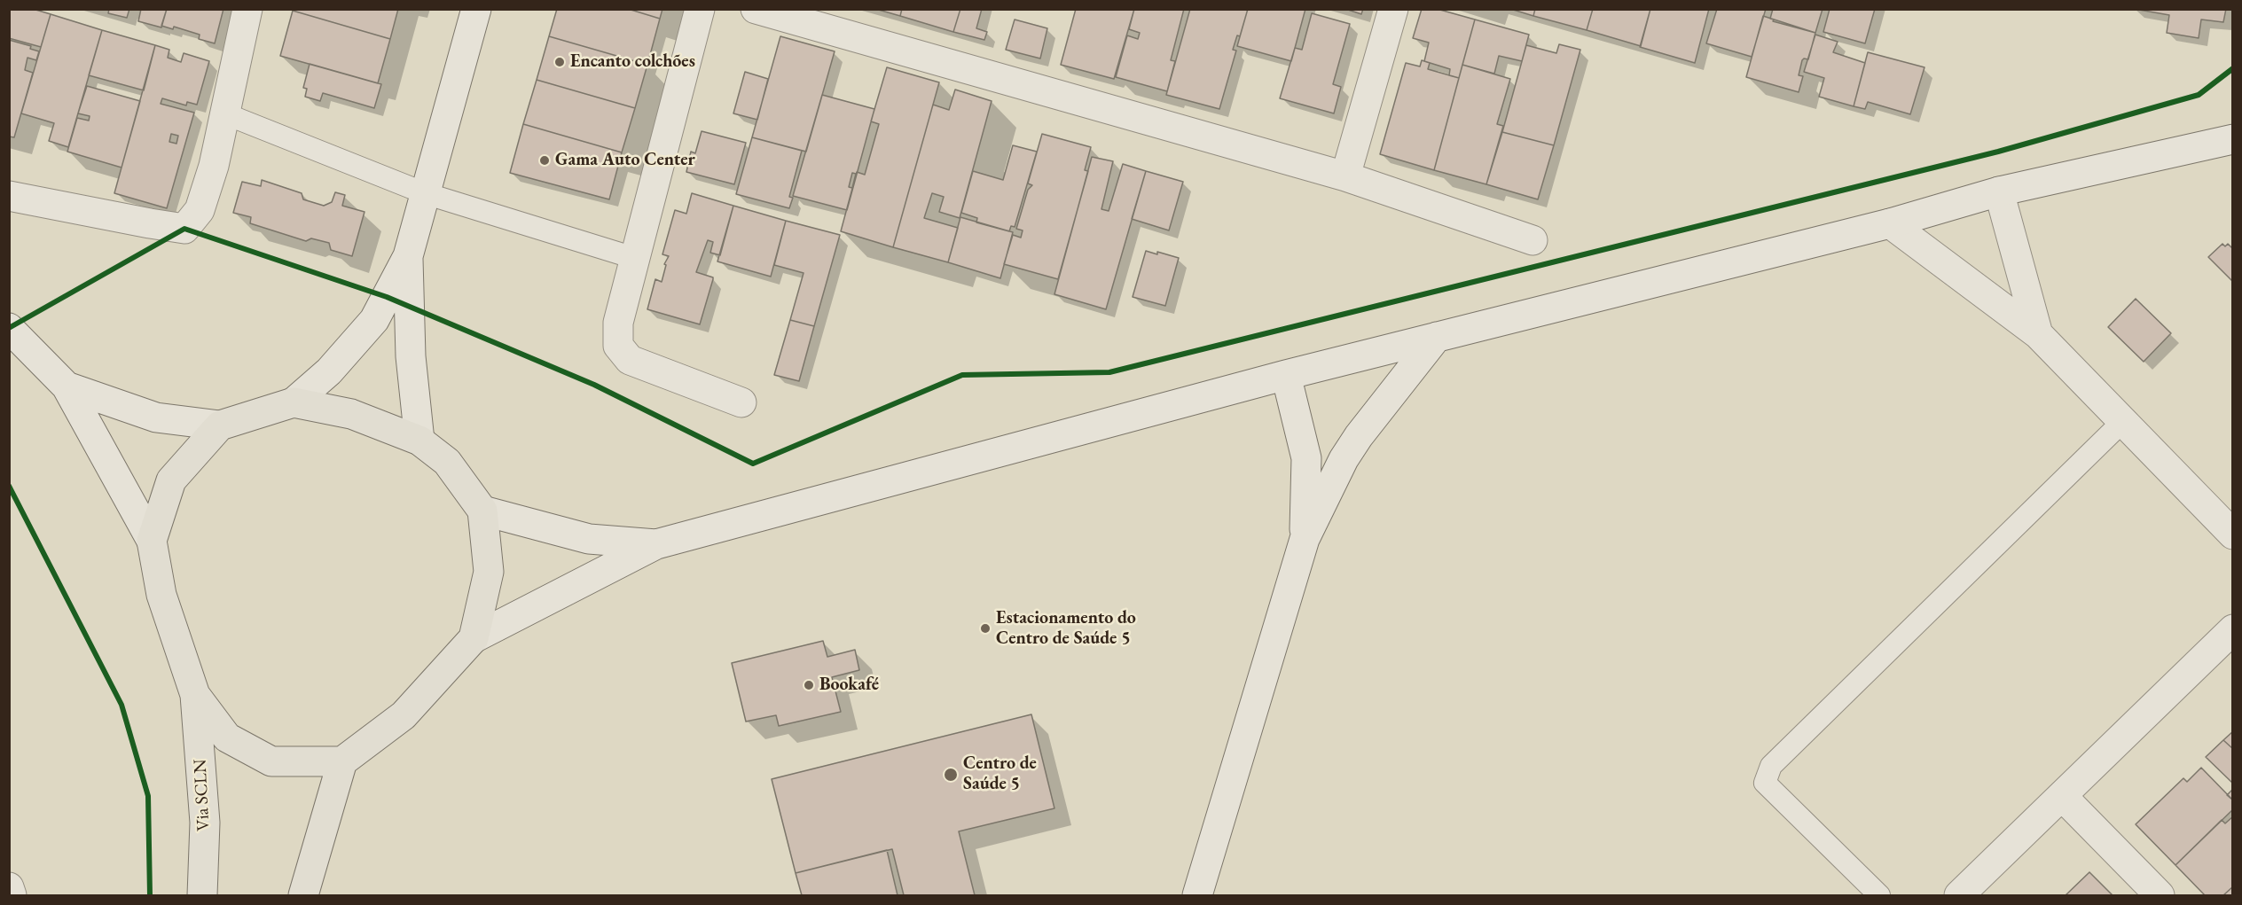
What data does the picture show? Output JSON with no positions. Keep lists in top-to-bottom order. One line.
{"streets":{"main road":["Via SCLN"]},"places":["Encanto colchões","Gama Auto Center","Estacionamento do Centro de Saúde 5","Bookafé","Centro de Saúde 5"]}
